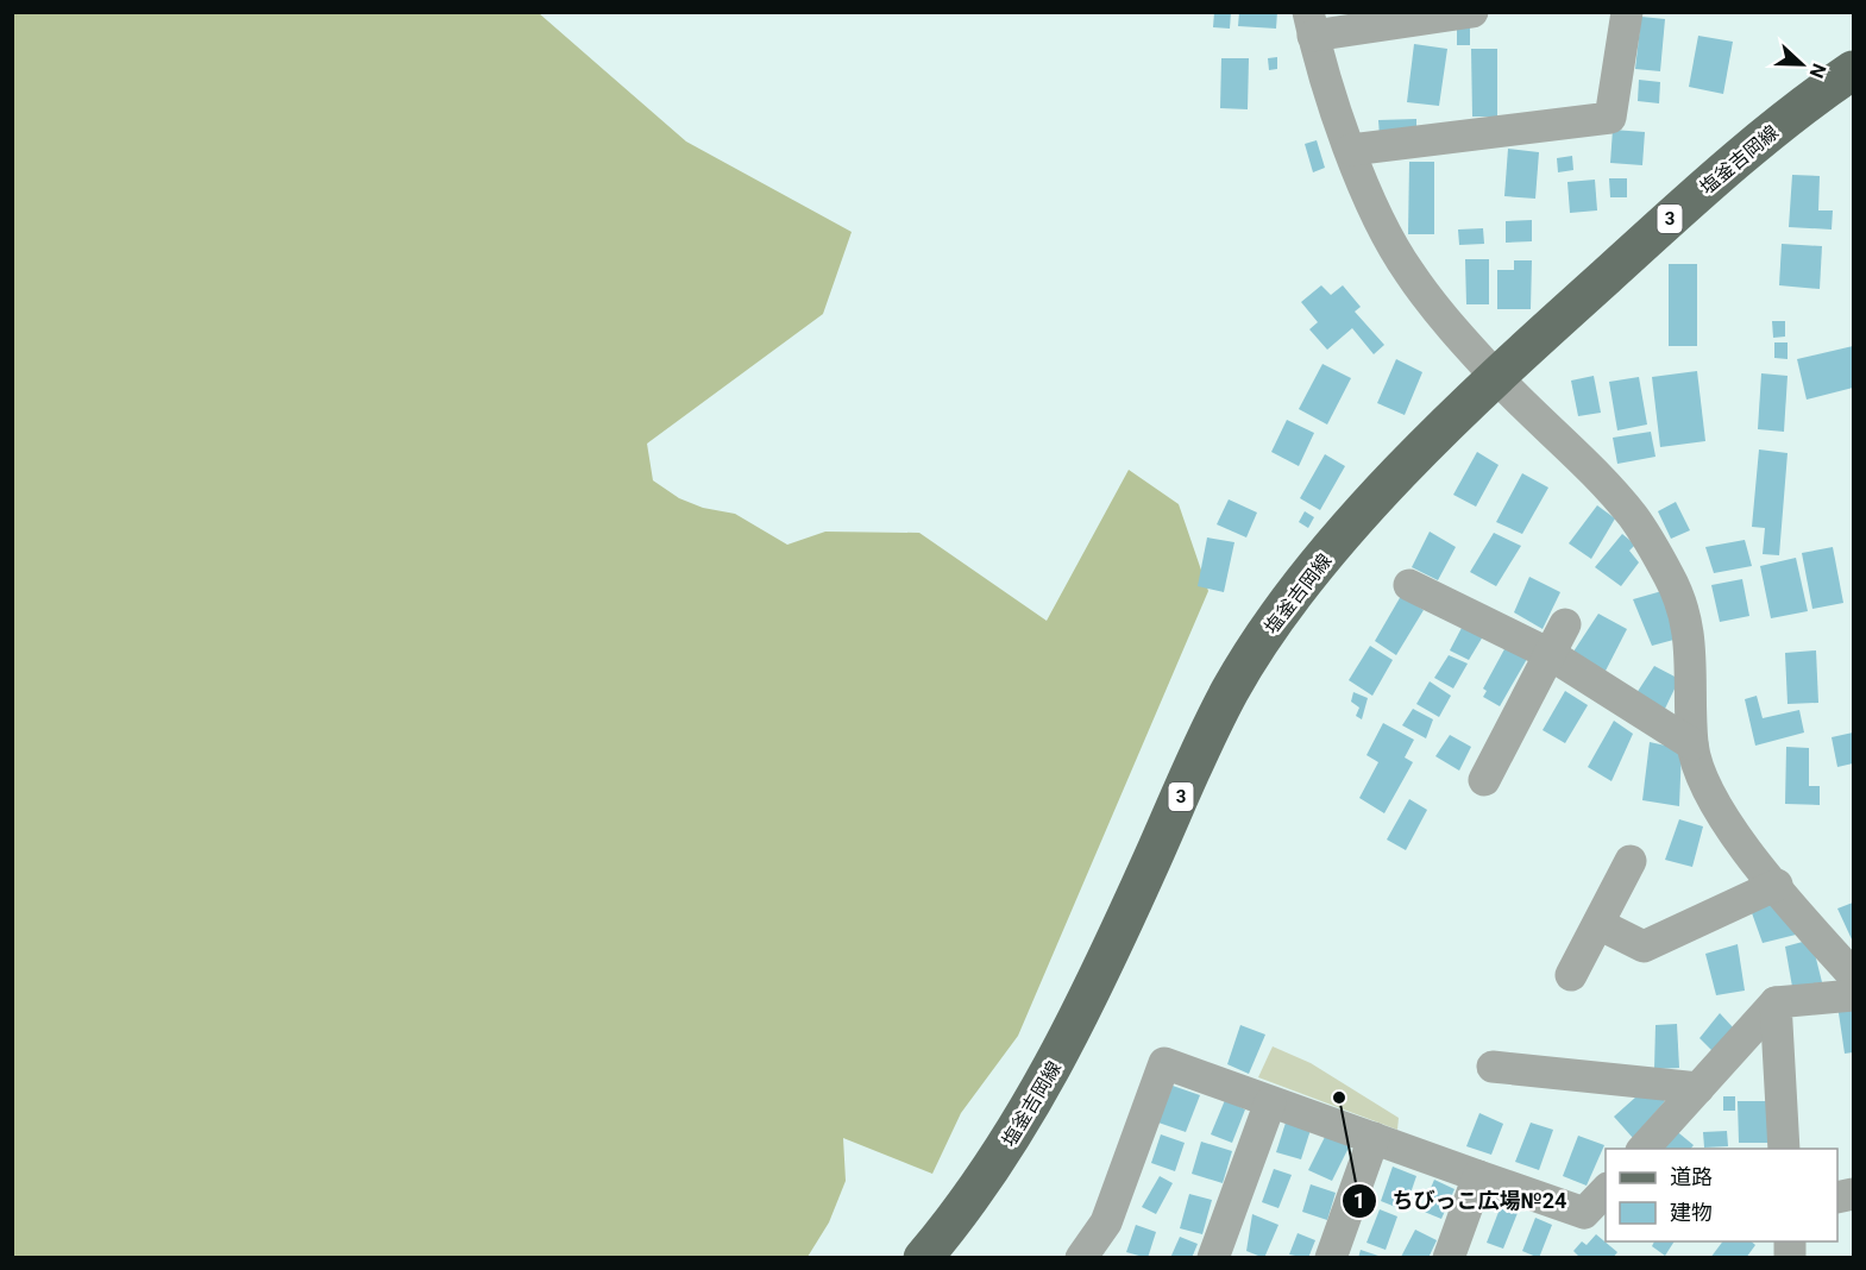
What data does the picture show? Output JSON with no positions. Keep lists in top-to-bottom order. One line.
{"streets":{"main road":["塩釜吉岡線","3"]},"places":["ちびっこ広場№24"],"legend":["道路","建物"],"north":"right"}
